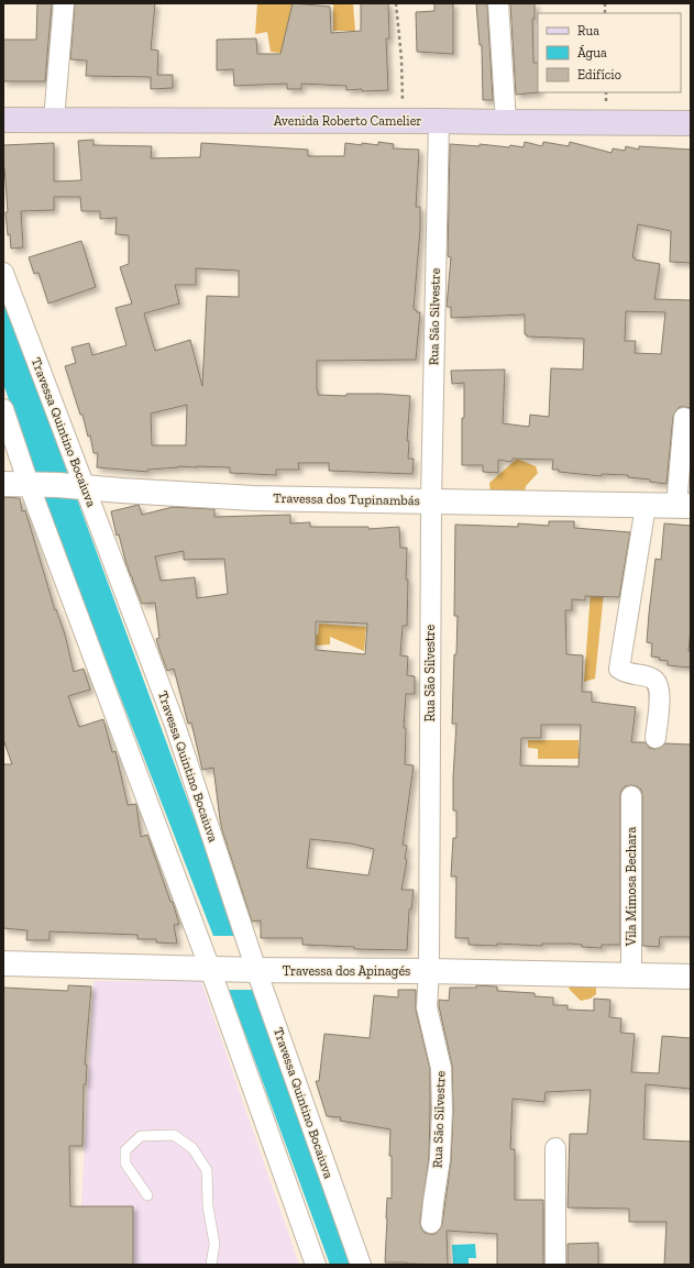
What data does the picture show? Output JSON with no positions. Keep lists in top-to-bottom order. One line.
{"streets":{"main road":["Avenida Roberto Camelier"],"street":["Rua São Silvestre","Travessa Quintino Bocaiuva","Travessa dos Tupinambás","Vila Mimosa Bechara","Travessa dos Apinagés"]},"crossings":[["Avenida Roberto Camelier","Rua São Silvestre"],["Rua São Silvestre","Travessa dos Tupinambás"],["Rua São Silvestre","Travessa dos Apinagés"],["Travessa Quintino Bocaiuva","Travessa dos Tupinambás"],["Travessa Quintino Bocaiuva","Travessa dos Apinagés"],["Vila Mimosa Bechara","Travessa dos Apinagés"]],"legend":["Rua","Água","Edifício"]}
